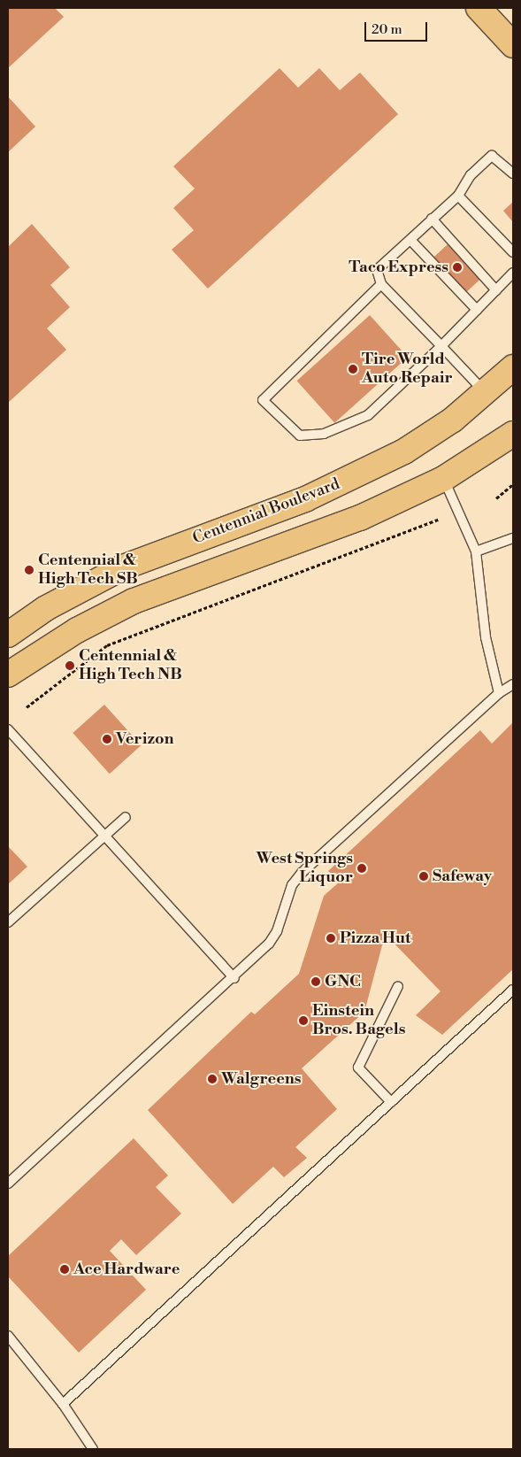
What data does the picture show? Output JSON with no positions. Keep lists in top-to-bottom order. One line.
{"streets":{"main road":["Centennial Boulevard"]},"places":["Taco Express","Tire World Auto Repair","Centennial & High Tech SB","Centennial & High Tech NB","Verizon","West Springs Liquor","Safeway","Pizza Hut","GNC","Einstein Bros. Bagels","Walgreens","Ace Hardware"],"scale_bar":"20 m"}
